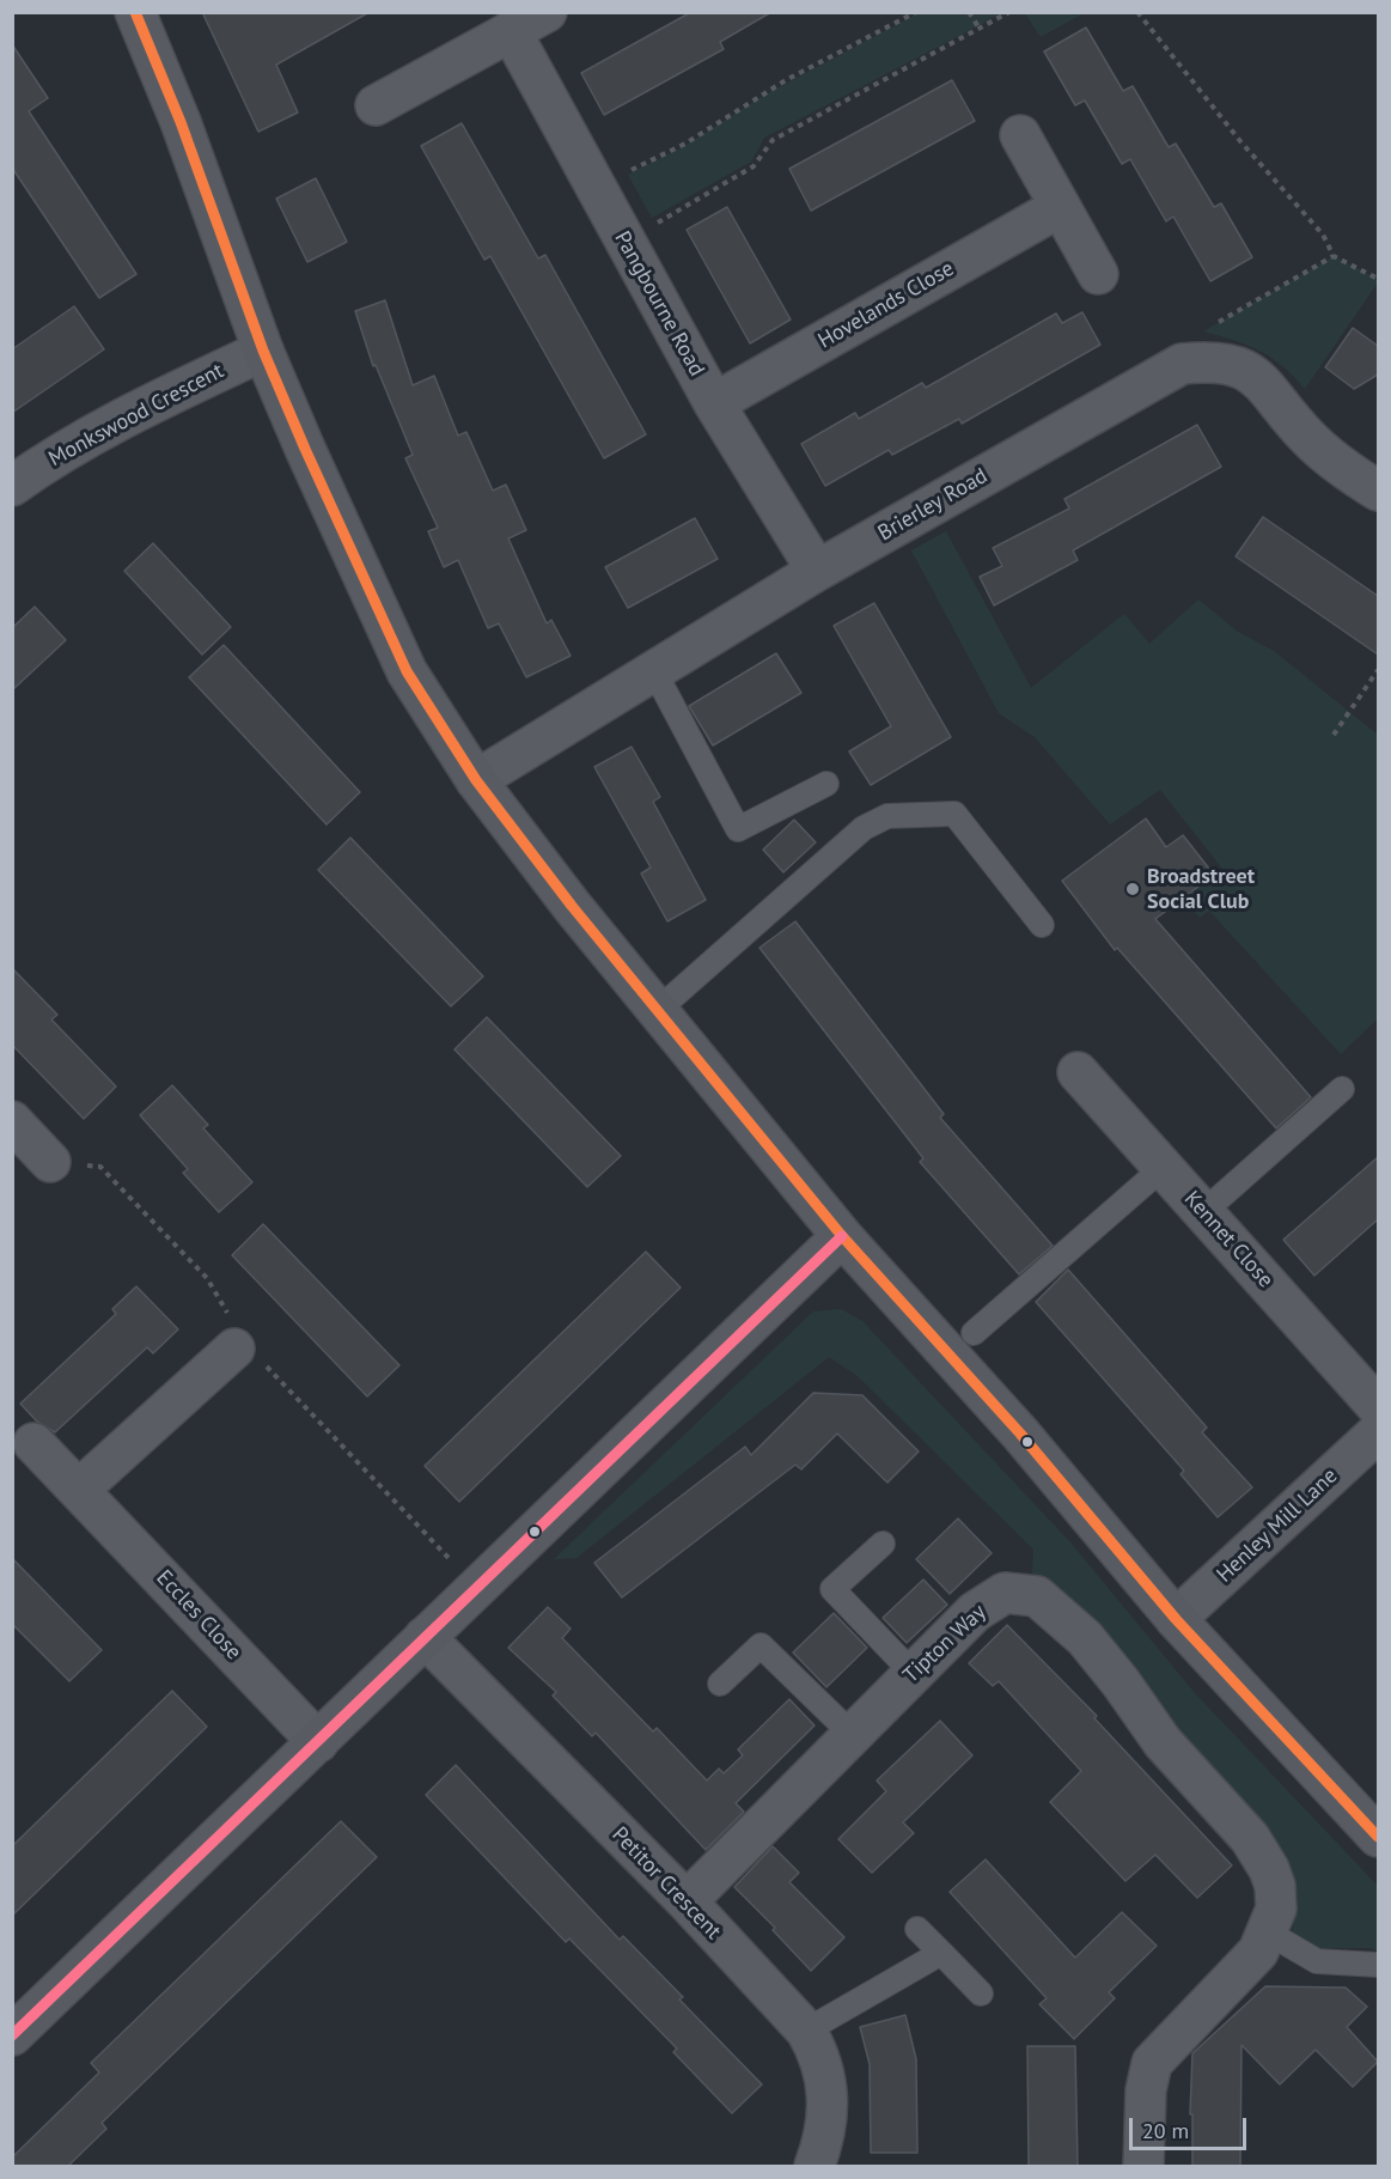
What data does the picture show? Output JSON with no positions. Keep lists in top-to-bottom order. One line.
{"streets":{"street":["Pangbourne Road","Hovelands Close","Monkswood Crescent","Brierley Road","Kennet Close","Henley Mill Lane","Eccles Close","Tipton Way","Petitor Crescent"]},"crossings":[["Pangbourne Road","Hovelands Close"],["Pangbourne Road","Brierley Road"],["Tipton Way","Petitor Crescent"]],"places":["Broadstreet Social Club"],"scale_bar":"20 m"}
